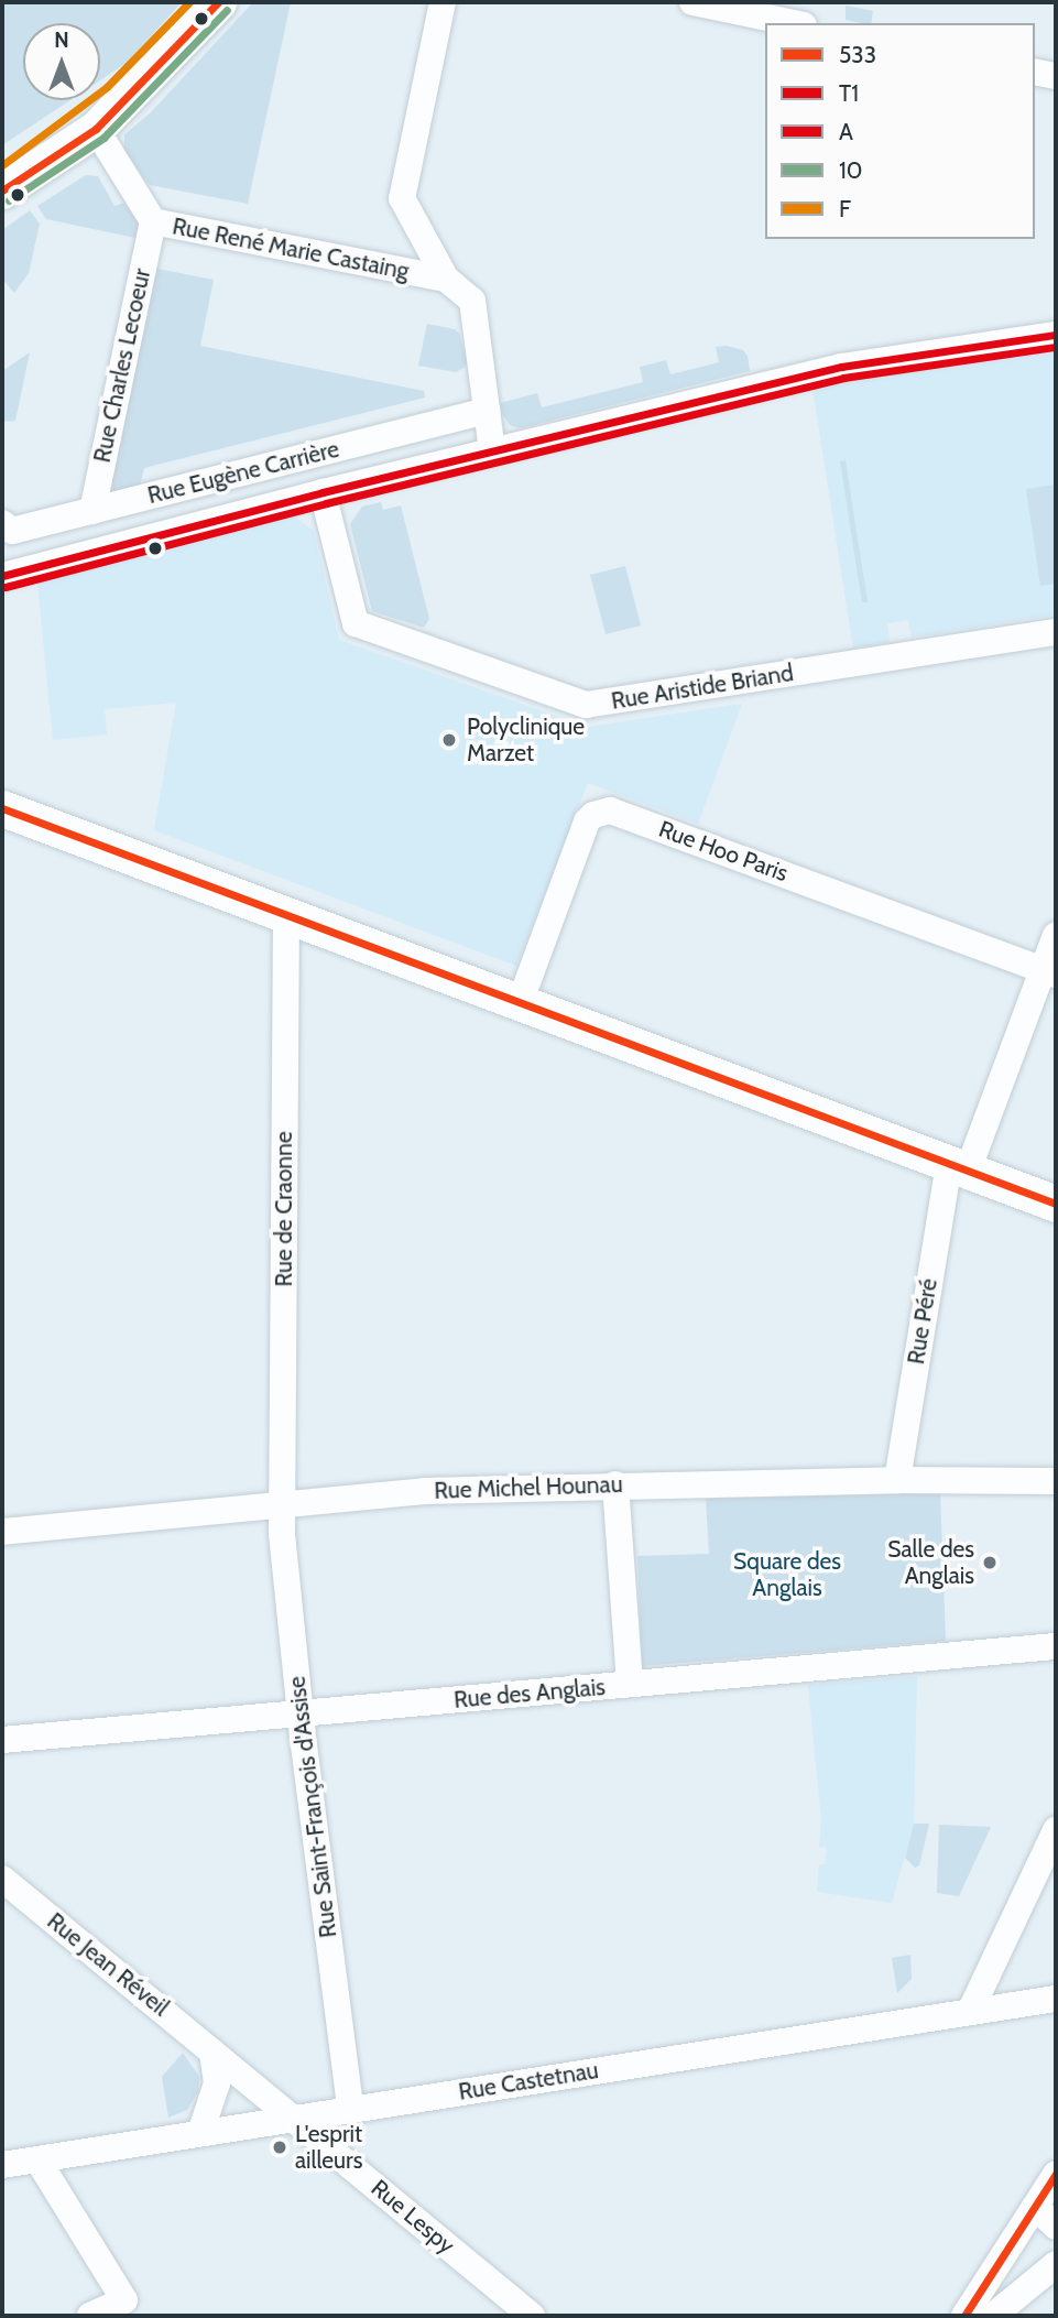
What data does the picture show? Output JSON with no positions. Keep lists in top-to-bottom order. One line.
{"streets":{"street":["Rue René Marie Castaing","Rue Charles Lecoeur","Rue Eugène Carrière","Rue Aristide Briand","Rue Hoo Paris","Rue de Craonne","Rue Péré","Rue Michel Hounau","Rue des Anglais","Rue Saint-François d'Assise","Rue Jean Réveil","Rue Castetnau","Rue Lespy"]},"crossings":[["Rue René Marie Castaing","Rue Charles Lecoeur"],["Rue Charles Lecoeur","Rue Eugène Carrière"],["Rue Hoo Paris","Rue Péré"],["Rue de Craonne","Rue Michel Hounau"],["Rue de Craonne","Rue Saint-François d'Assise"],["Rue Péré","Rue Michel Hounau"],["Rue Michel Hounau","Rue Saint-François d'Assise"],["Rue des Anglais","Rue Saint-François d'Assise"],["Rue Saint-François d'Assise","Rue Castetnau"],["Rue Jean Réveil","Rue Castetnau"],["Rue Jean Réveil","Rue Lespy"],["Rue Castetnau","Rue Lespy"]],"parks":["Square des Anglais"],"places":["Polyclinique Marzet","Salle des Anglais","L'esprit ailleurs"],"lines":["transit line 533","transit line F","transit line 10","transit line T1","transit line A"],"legend":["533","T1","A","10","F"],"north":"top"}
